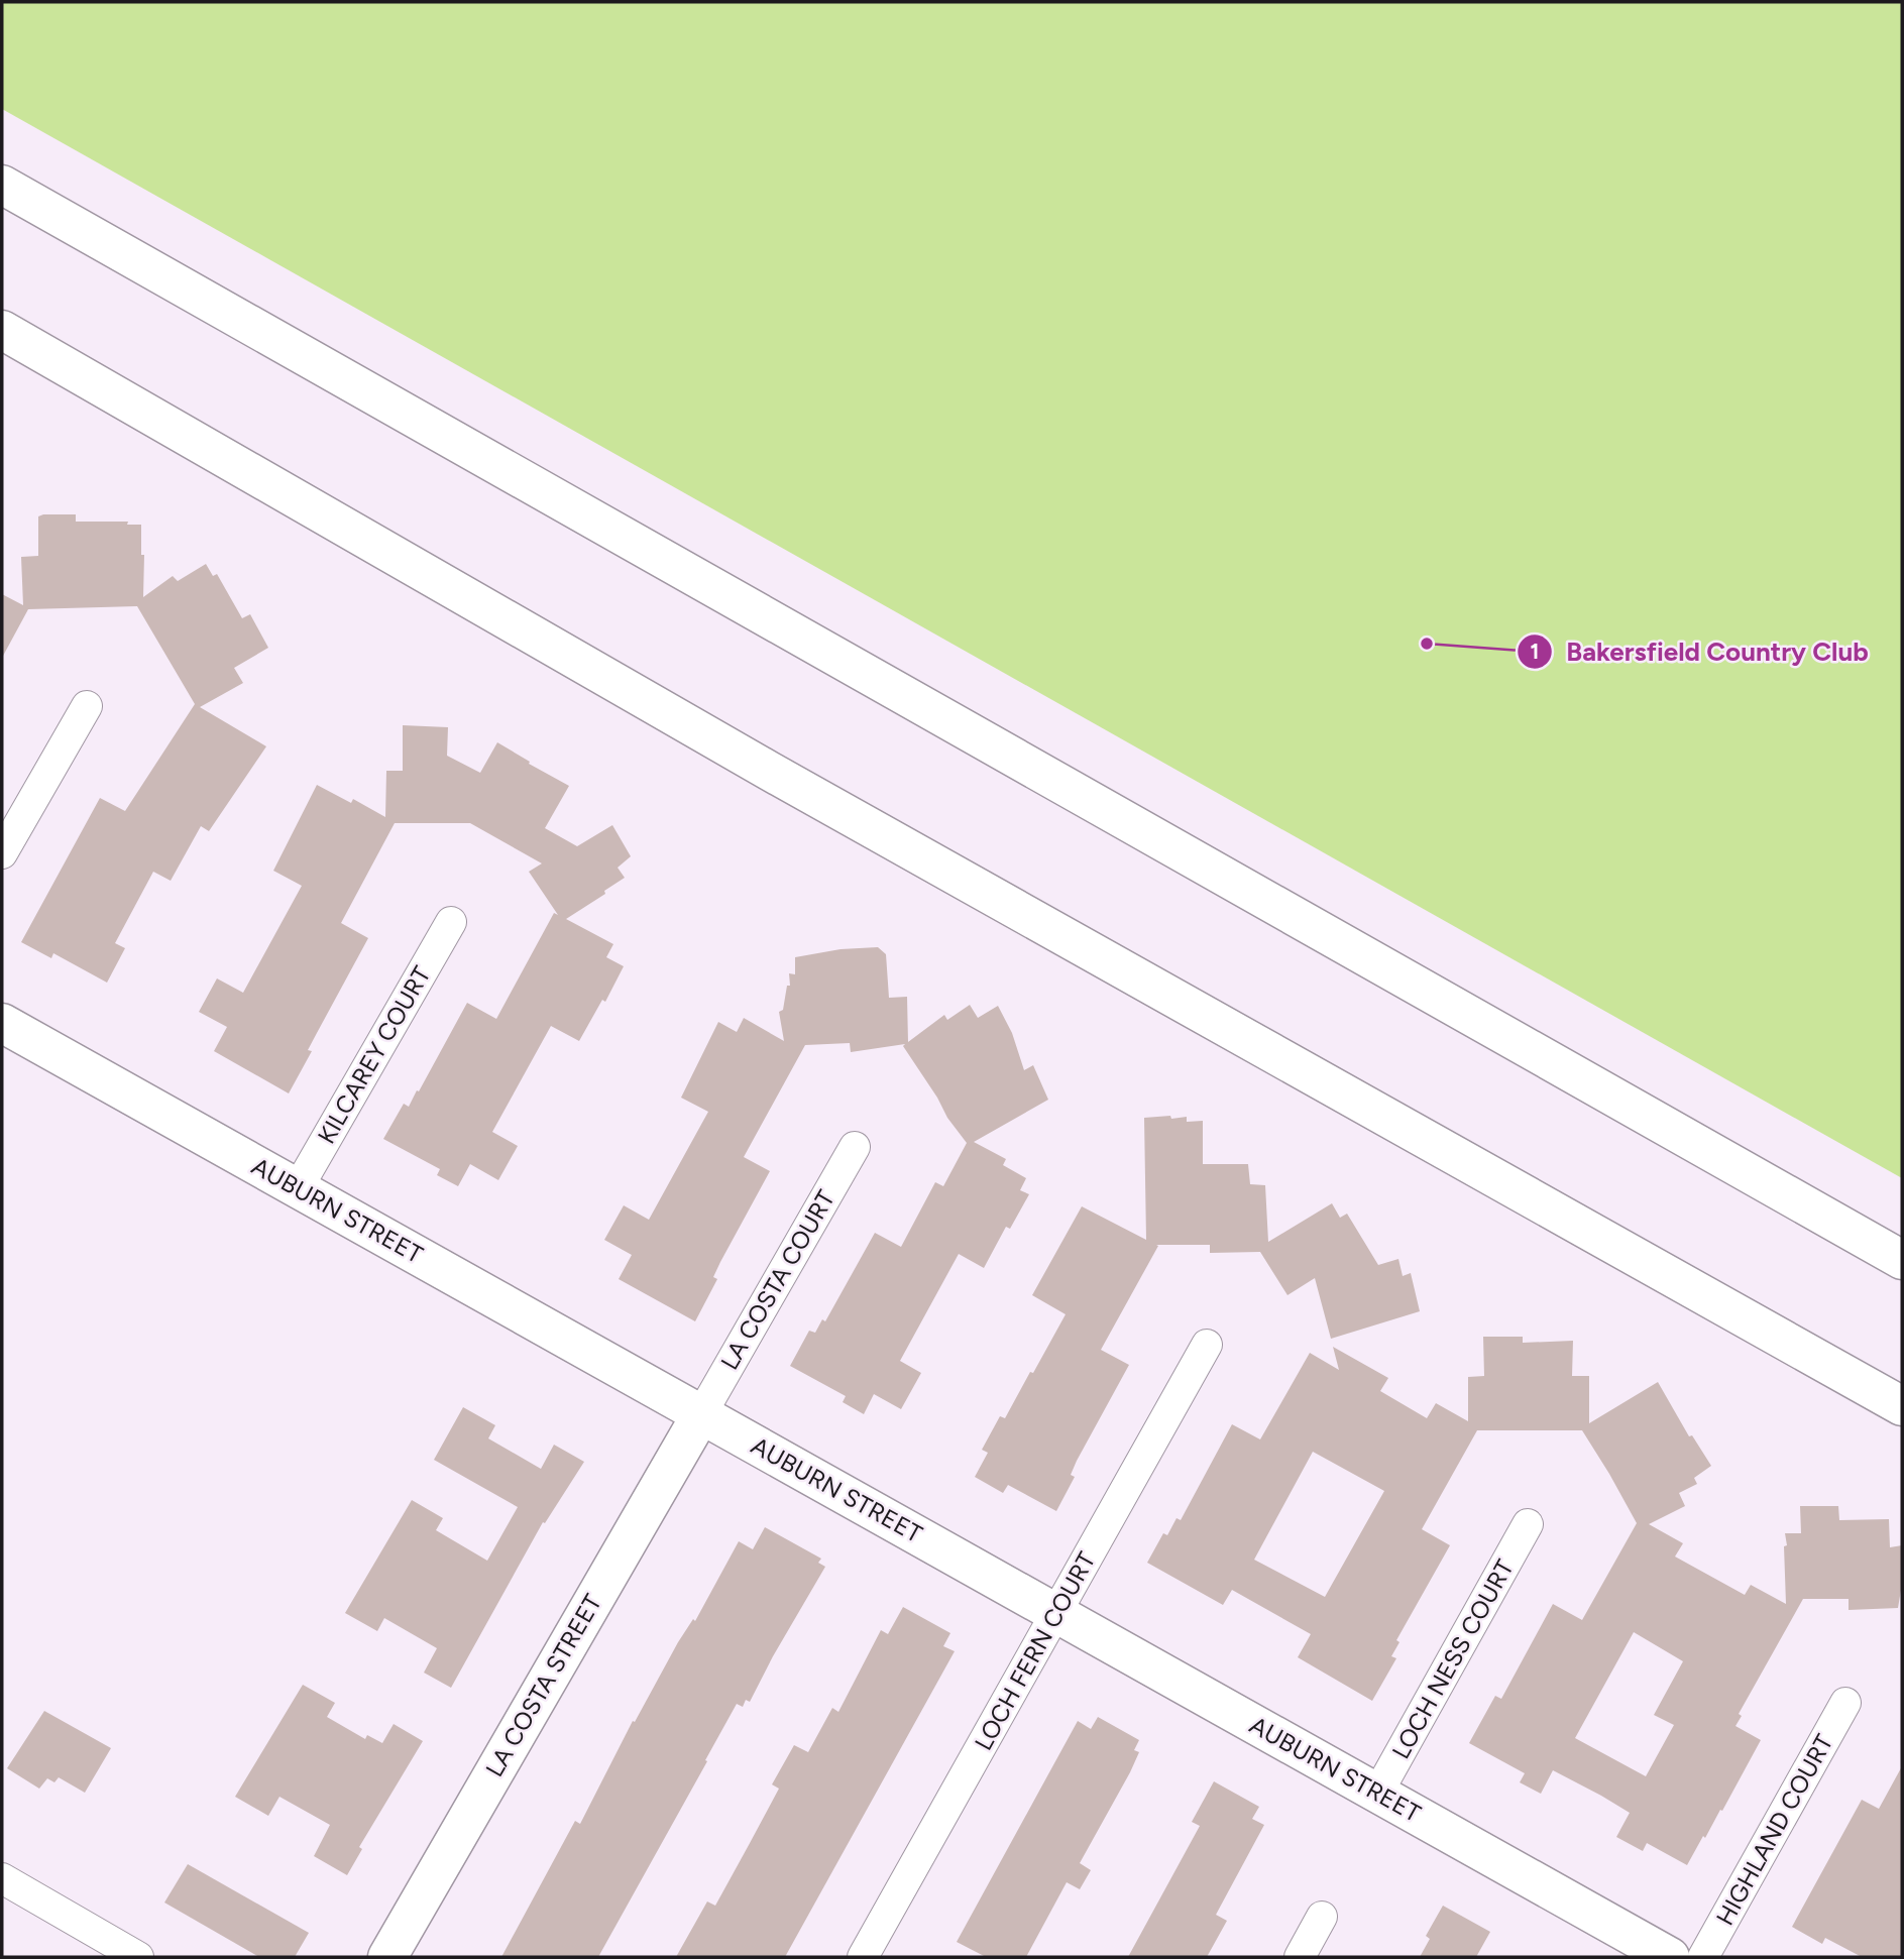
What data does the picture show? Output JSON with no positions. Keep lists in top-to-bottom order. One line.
{"streets":{"main road":["AUBURN STREET","LA COSTA STREET"],"street":["KILCAREY COURT","LA COSTA COURT","LOCH FERN COURT","LOCH NESS COURT","HIGHLAND COURT"]},"crossings":[["KILCAREY COURT","AUBURN STREET"],["AUBURN STREET","LA COSTA COURT"],["AUBURN STREET","LOCH FERN COURT"],["AUBURN STREET","LOCH NESS COURT"],["AUBURN STREET","LA COSTA STREET"],["LA COSTA COURT","LA COSTA STREET"]],"places":["Bakersfield Country Club"]}
